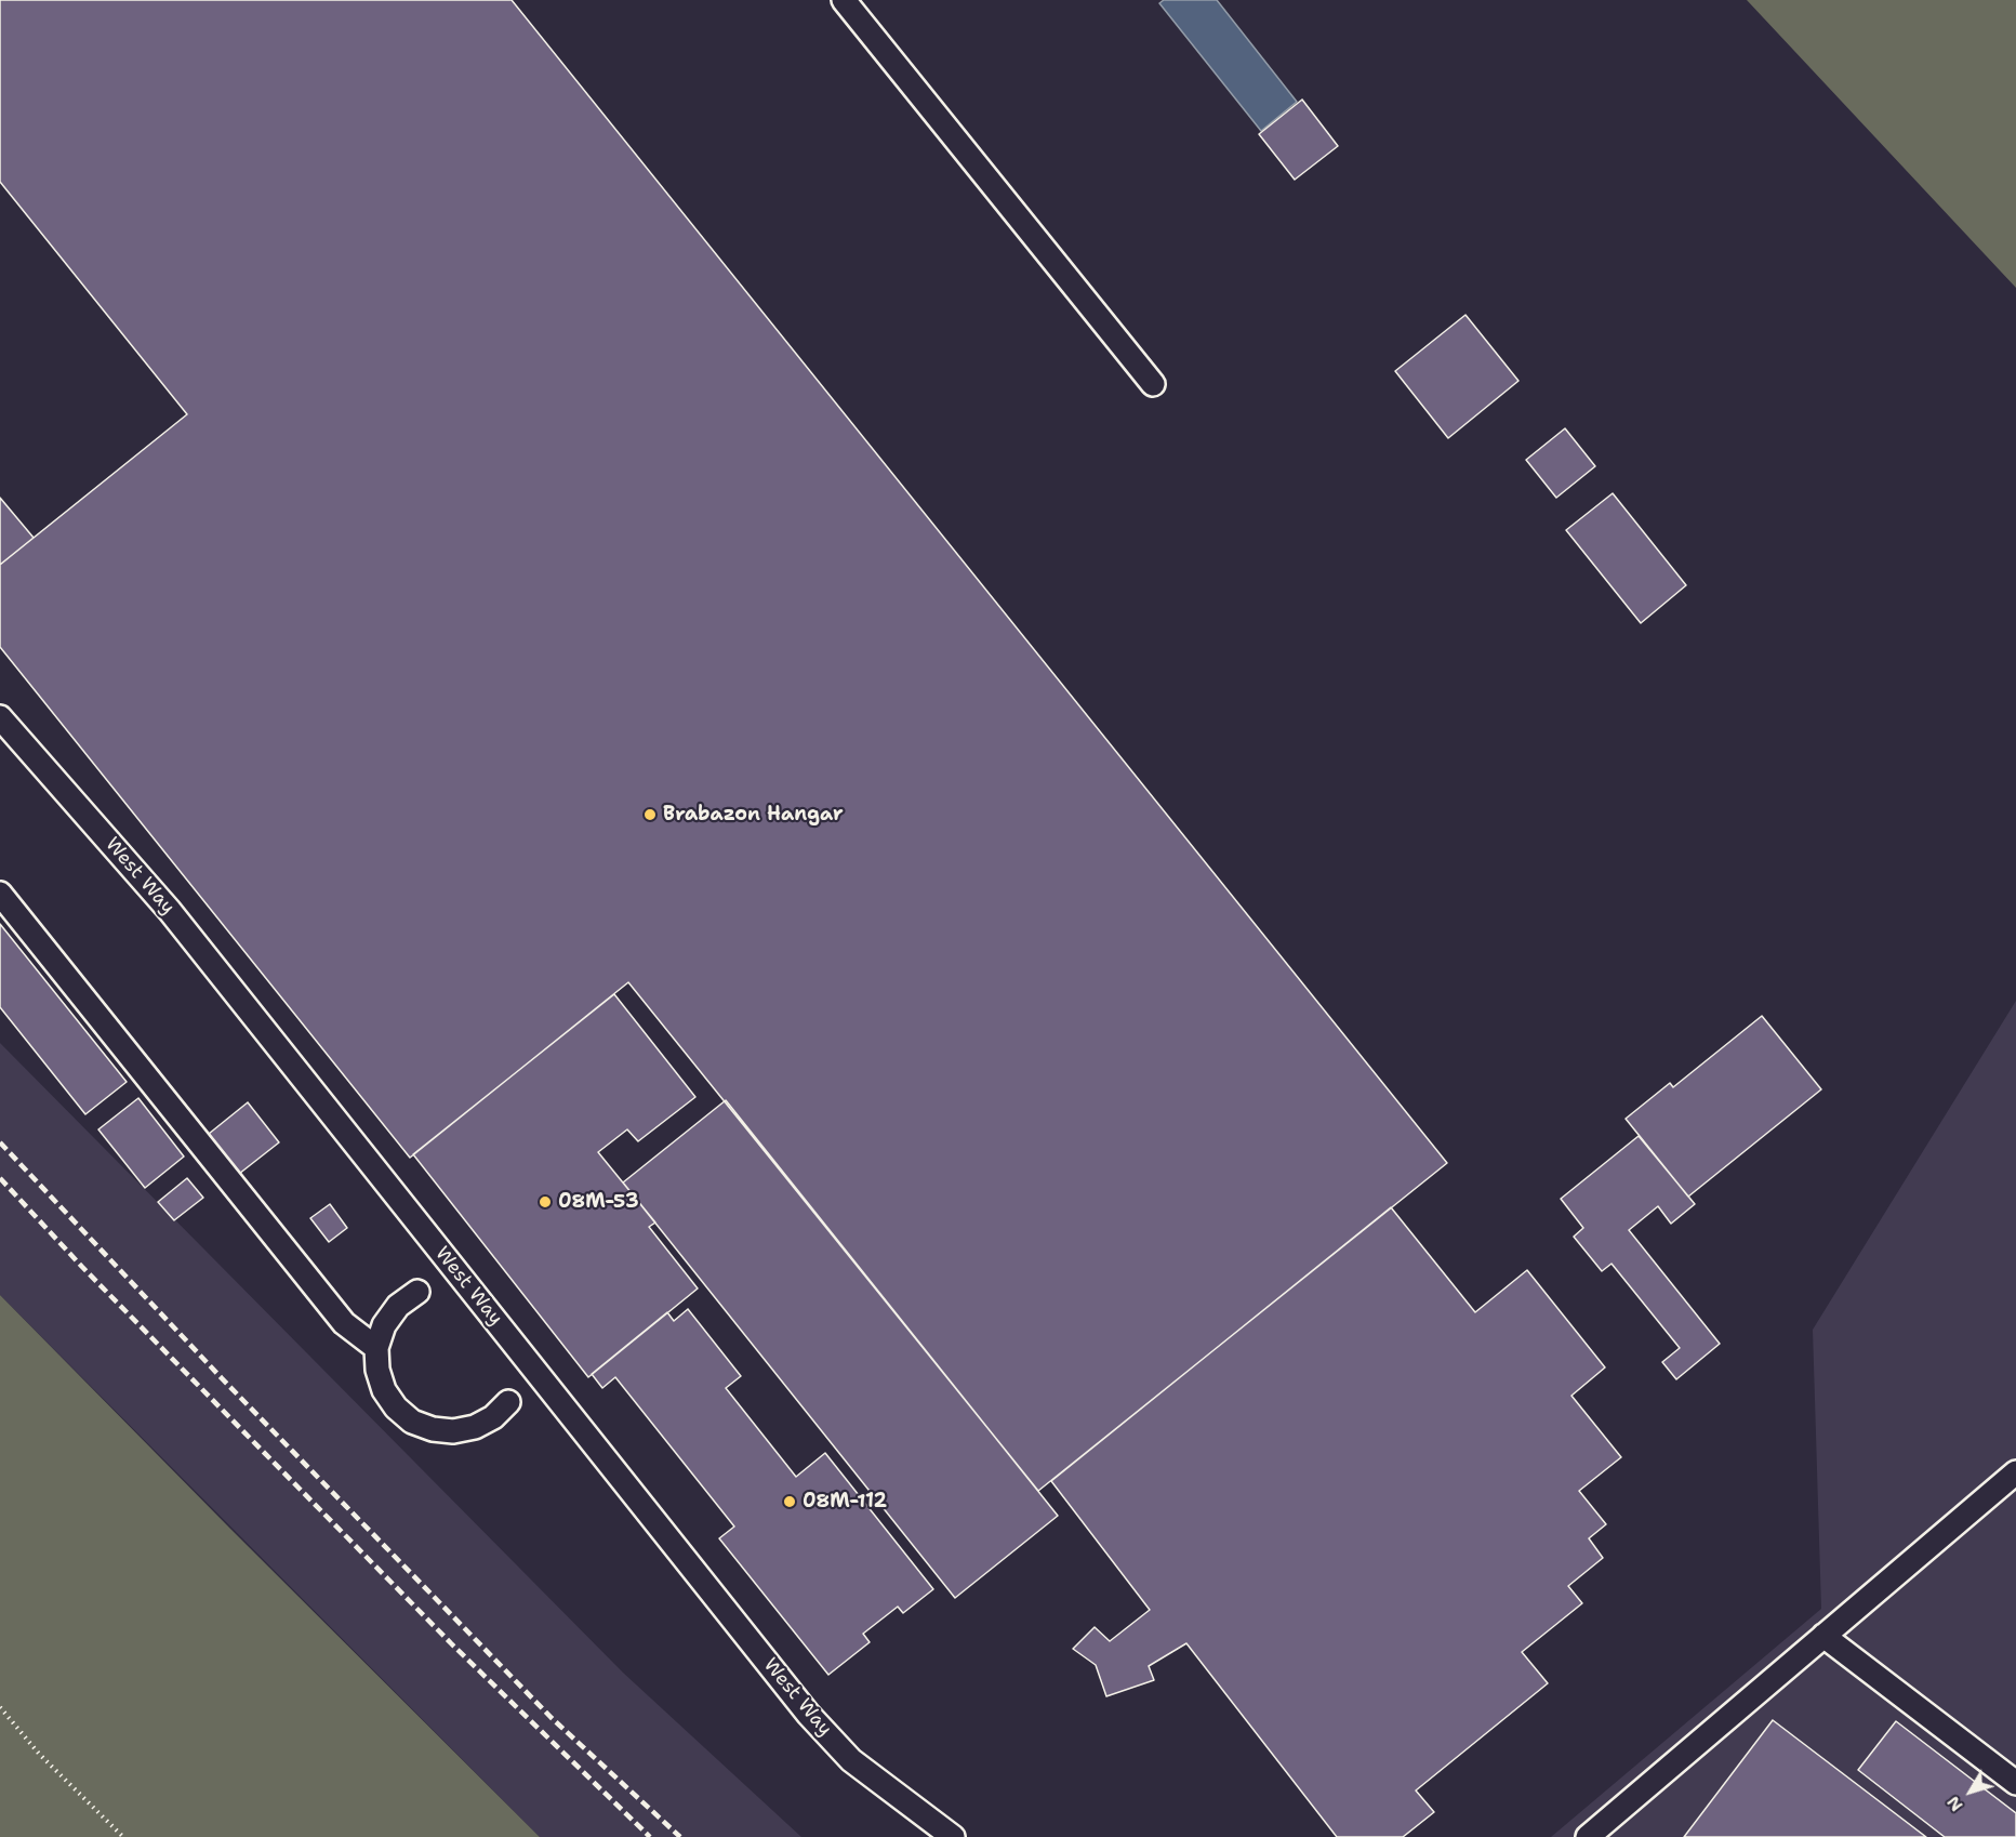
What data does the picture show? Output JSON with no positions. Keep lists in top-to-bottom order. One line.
{"streets":{"lane":["West Way"]},"places":["Brabazon Hangar","08M-53","08M-112"],"north":"bottom left"}
